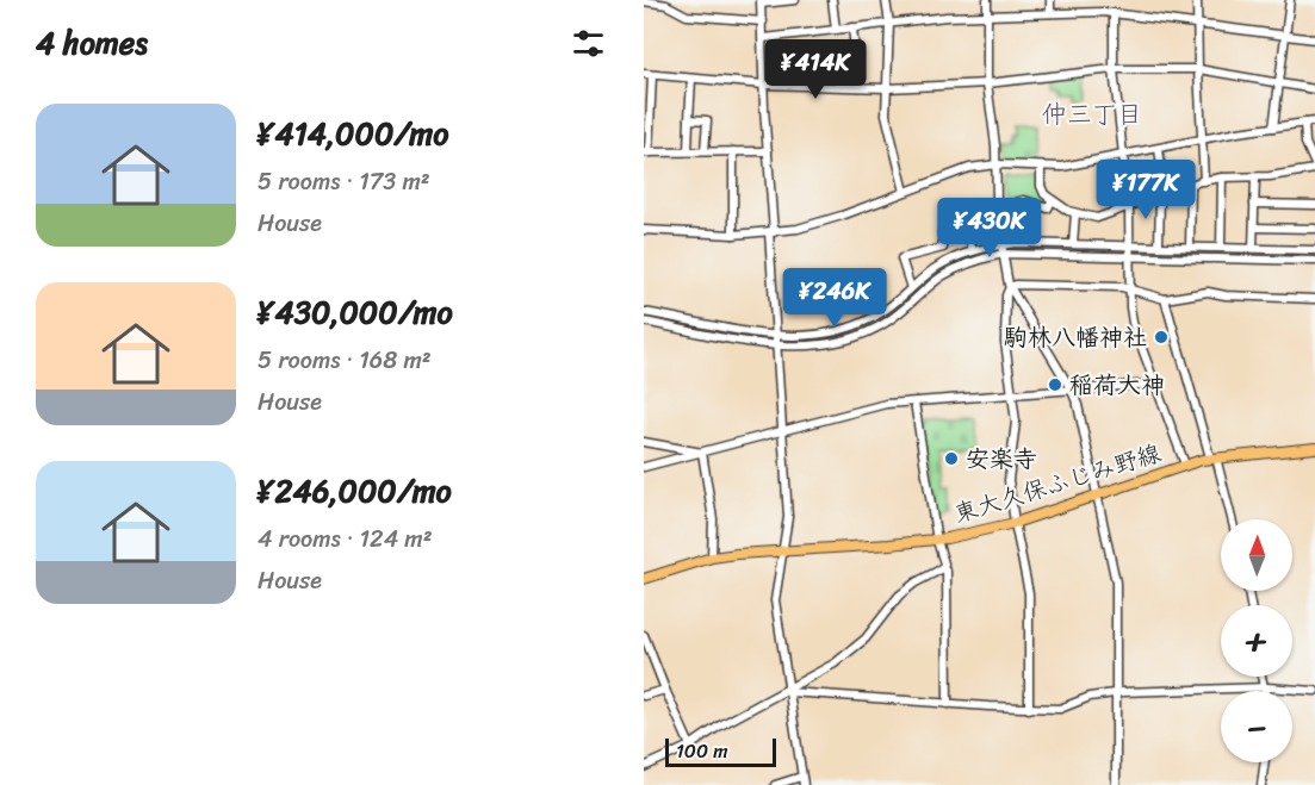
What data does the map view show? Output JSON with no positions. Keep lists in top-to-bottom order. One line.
{"streets":{"main road":["東大久保ふじみ野線"]},"districts":["仲三丁目"],"places":["駒林八幡神社","稲荷大神","安楽寺"],"scale_bar":"100 m","north":"top","page":{"heading":"4 homes","price":["¥414K","¥177K","¥430K","¥246K"],"list":[{"name":"¥414,000/mo","note":"5 rooms · 173 m² · House"},{"name":"¥430,000/mo","note":"5 rooms · 168 m² · House"},{"name":"¥246,000/mo","note":"4 rooms · 124 m² · House"}],"map_buttons":["+","−"],"scale":"100 m"}}
